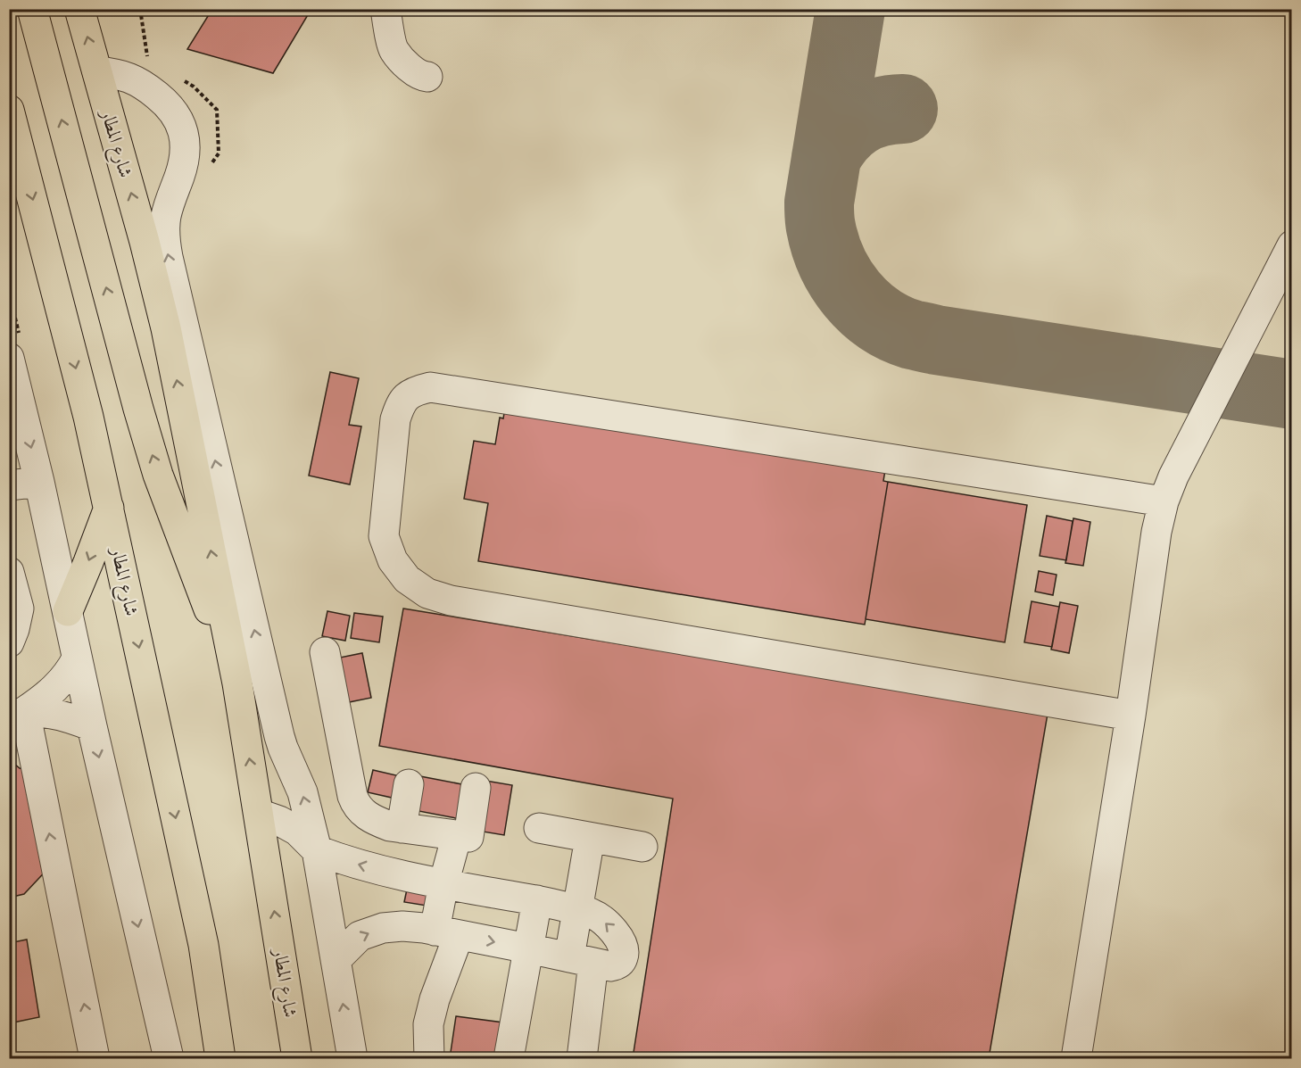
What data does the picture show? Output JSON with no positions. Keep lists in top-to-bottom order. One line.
{"streets":{"highway":["شارع المطار"]}}
